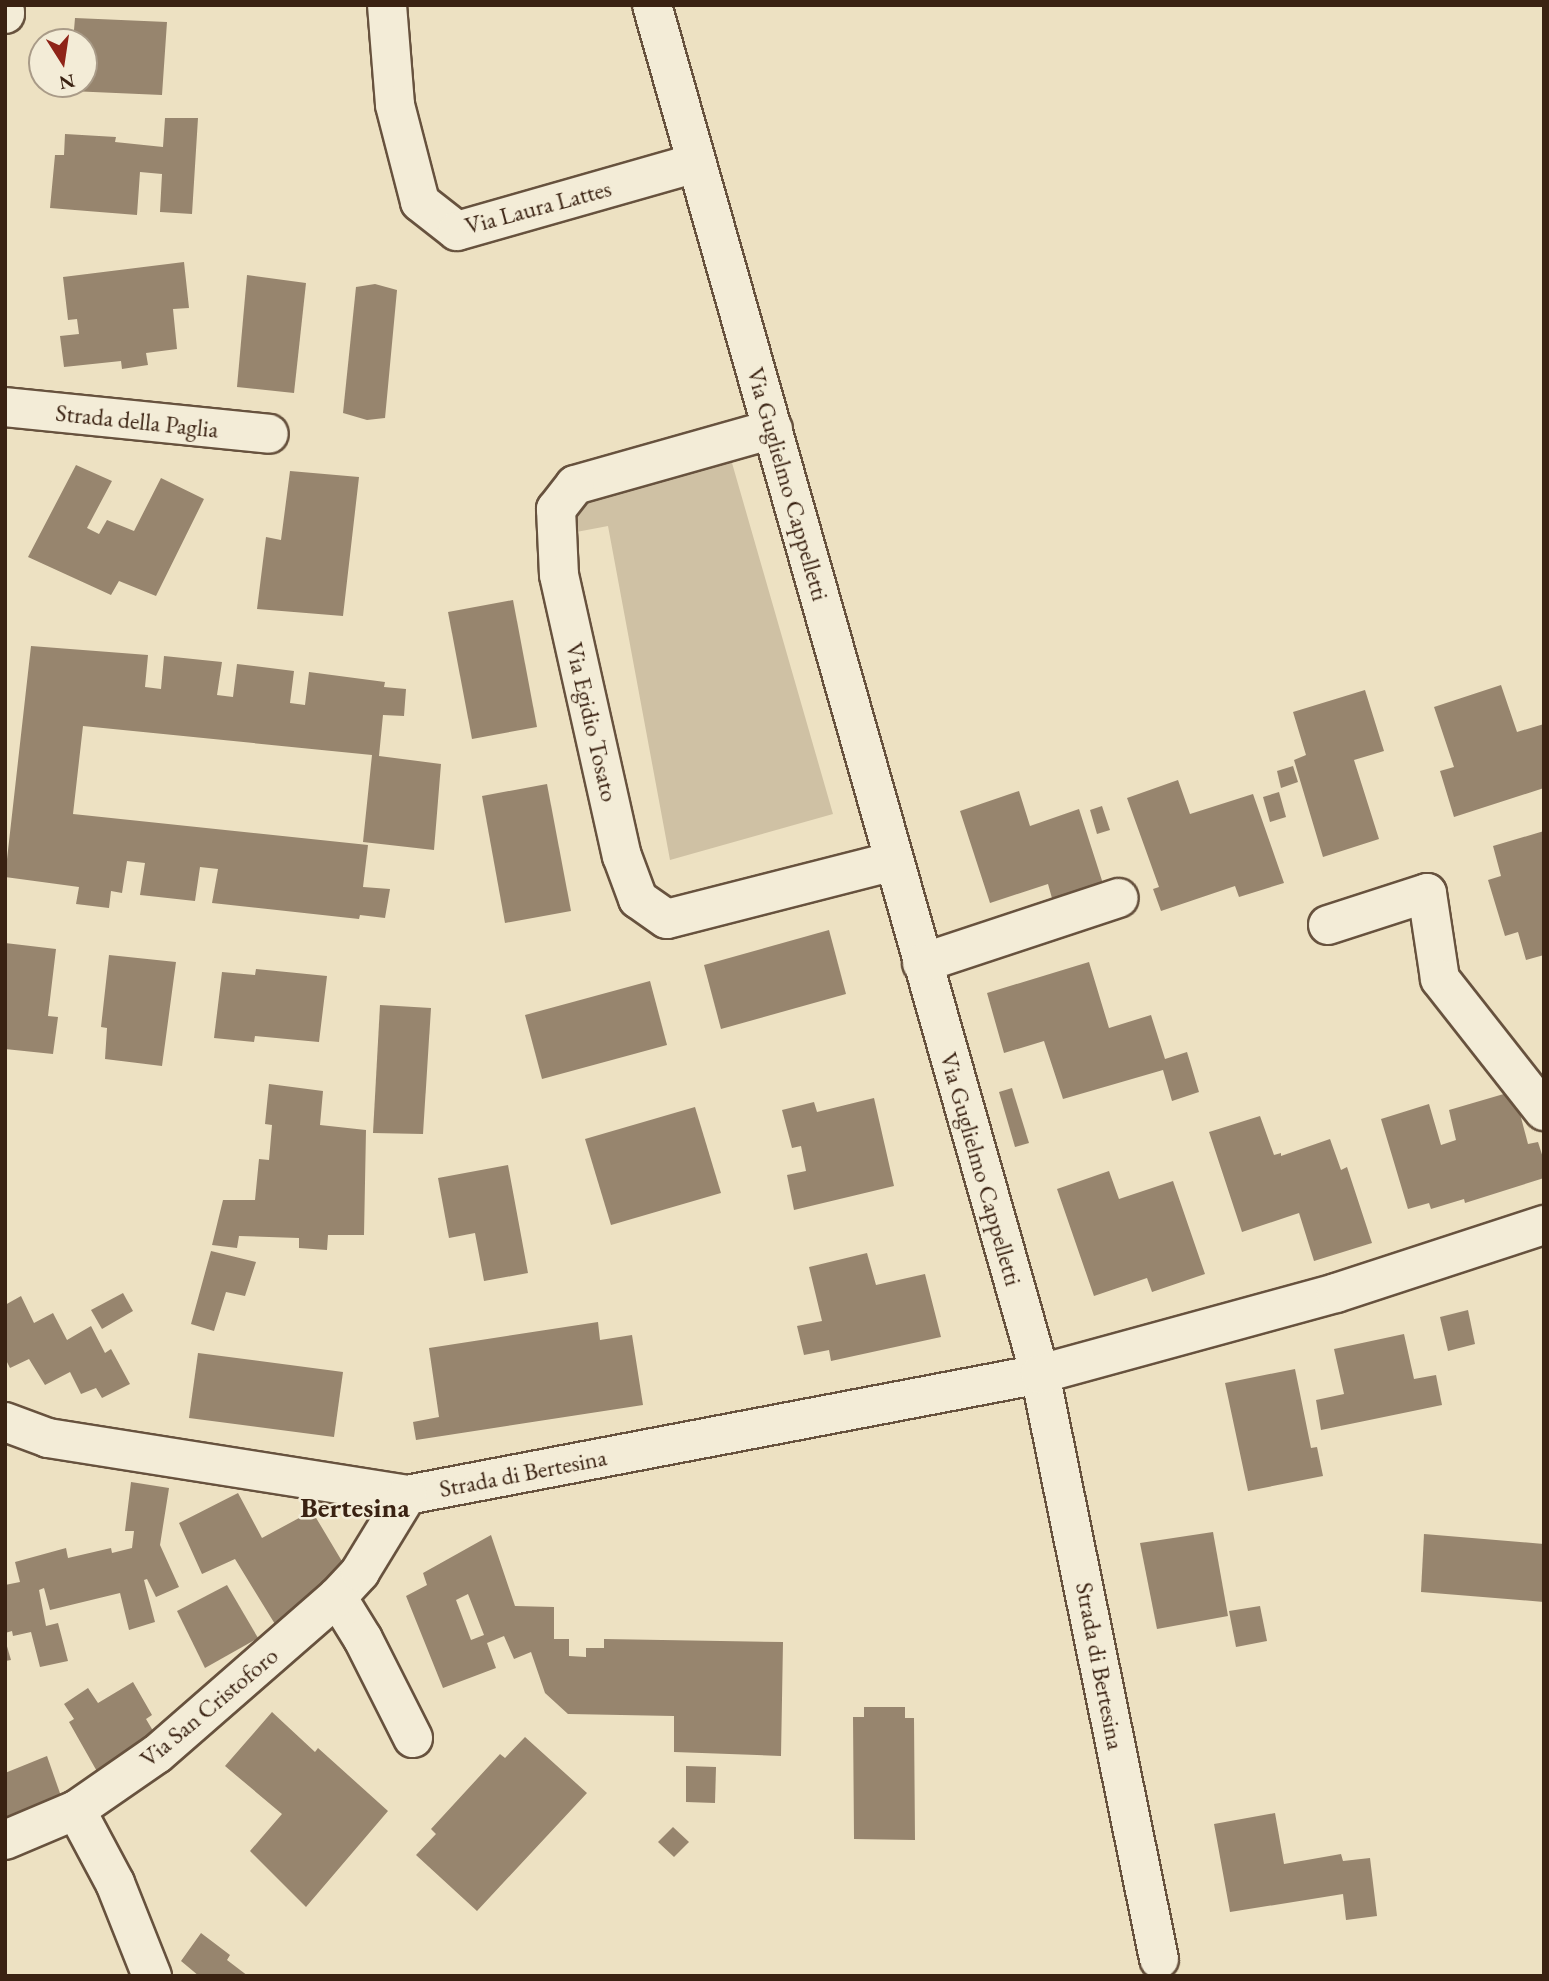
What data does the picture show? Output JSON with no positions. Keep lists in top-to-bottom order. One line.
{"streets":{"street":["Via Laura Lattes","Strada della Paglia","Via Guglielmo Cappelletti","Via Egidio Tosato","Strada di Bertesina","Via San Cristoforo"]},"crossings":[["Via Laura Lattes","Via Guglielmo Cappelletti"],["Via Guglielmo Cappelletti","Via Egidio Tosato"],["Via Guglielmo Cappelletti","Strada di Bertesina"],["Strada di Bertesina","Via San Cristoforo"]],"districts":["Bertesina"],"north":"bottom"}
